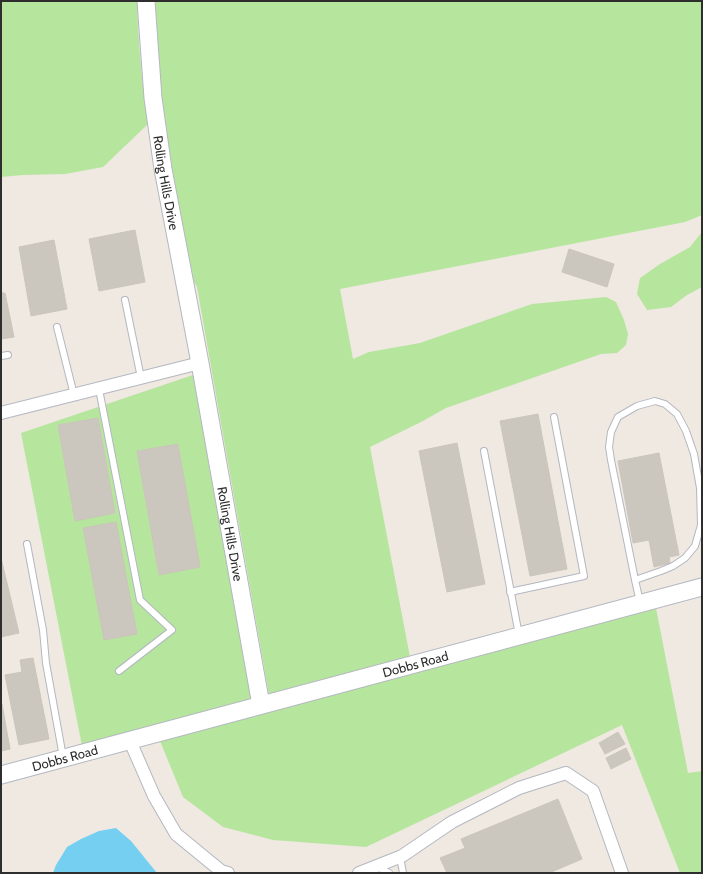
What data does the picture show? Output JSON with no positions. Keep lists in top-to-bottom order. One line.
{"streets":{"street":["Rolling Hills Drive","Dobbs Road"]},"crossings":[["Rolling Hills Drive","Dobbs Road"]]}
